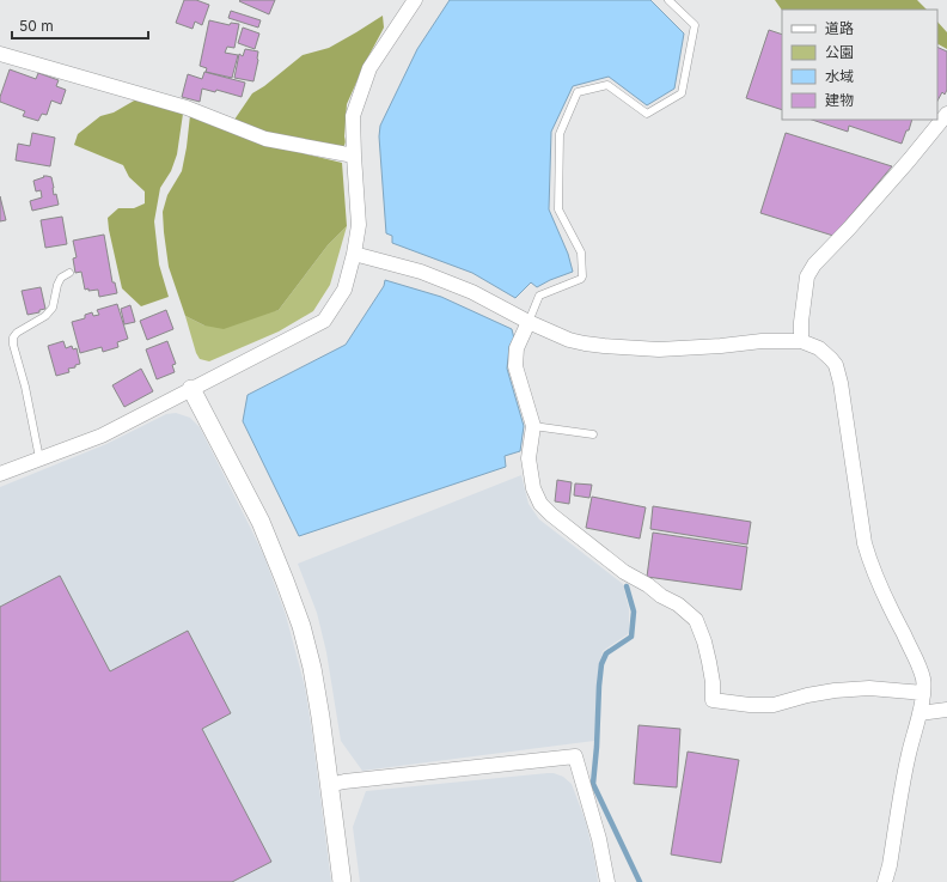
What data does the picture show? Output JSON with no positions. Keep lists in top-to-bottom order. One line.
{"legend":["道路","公園","水域","建物"],"scale_bar":"50 m"}
